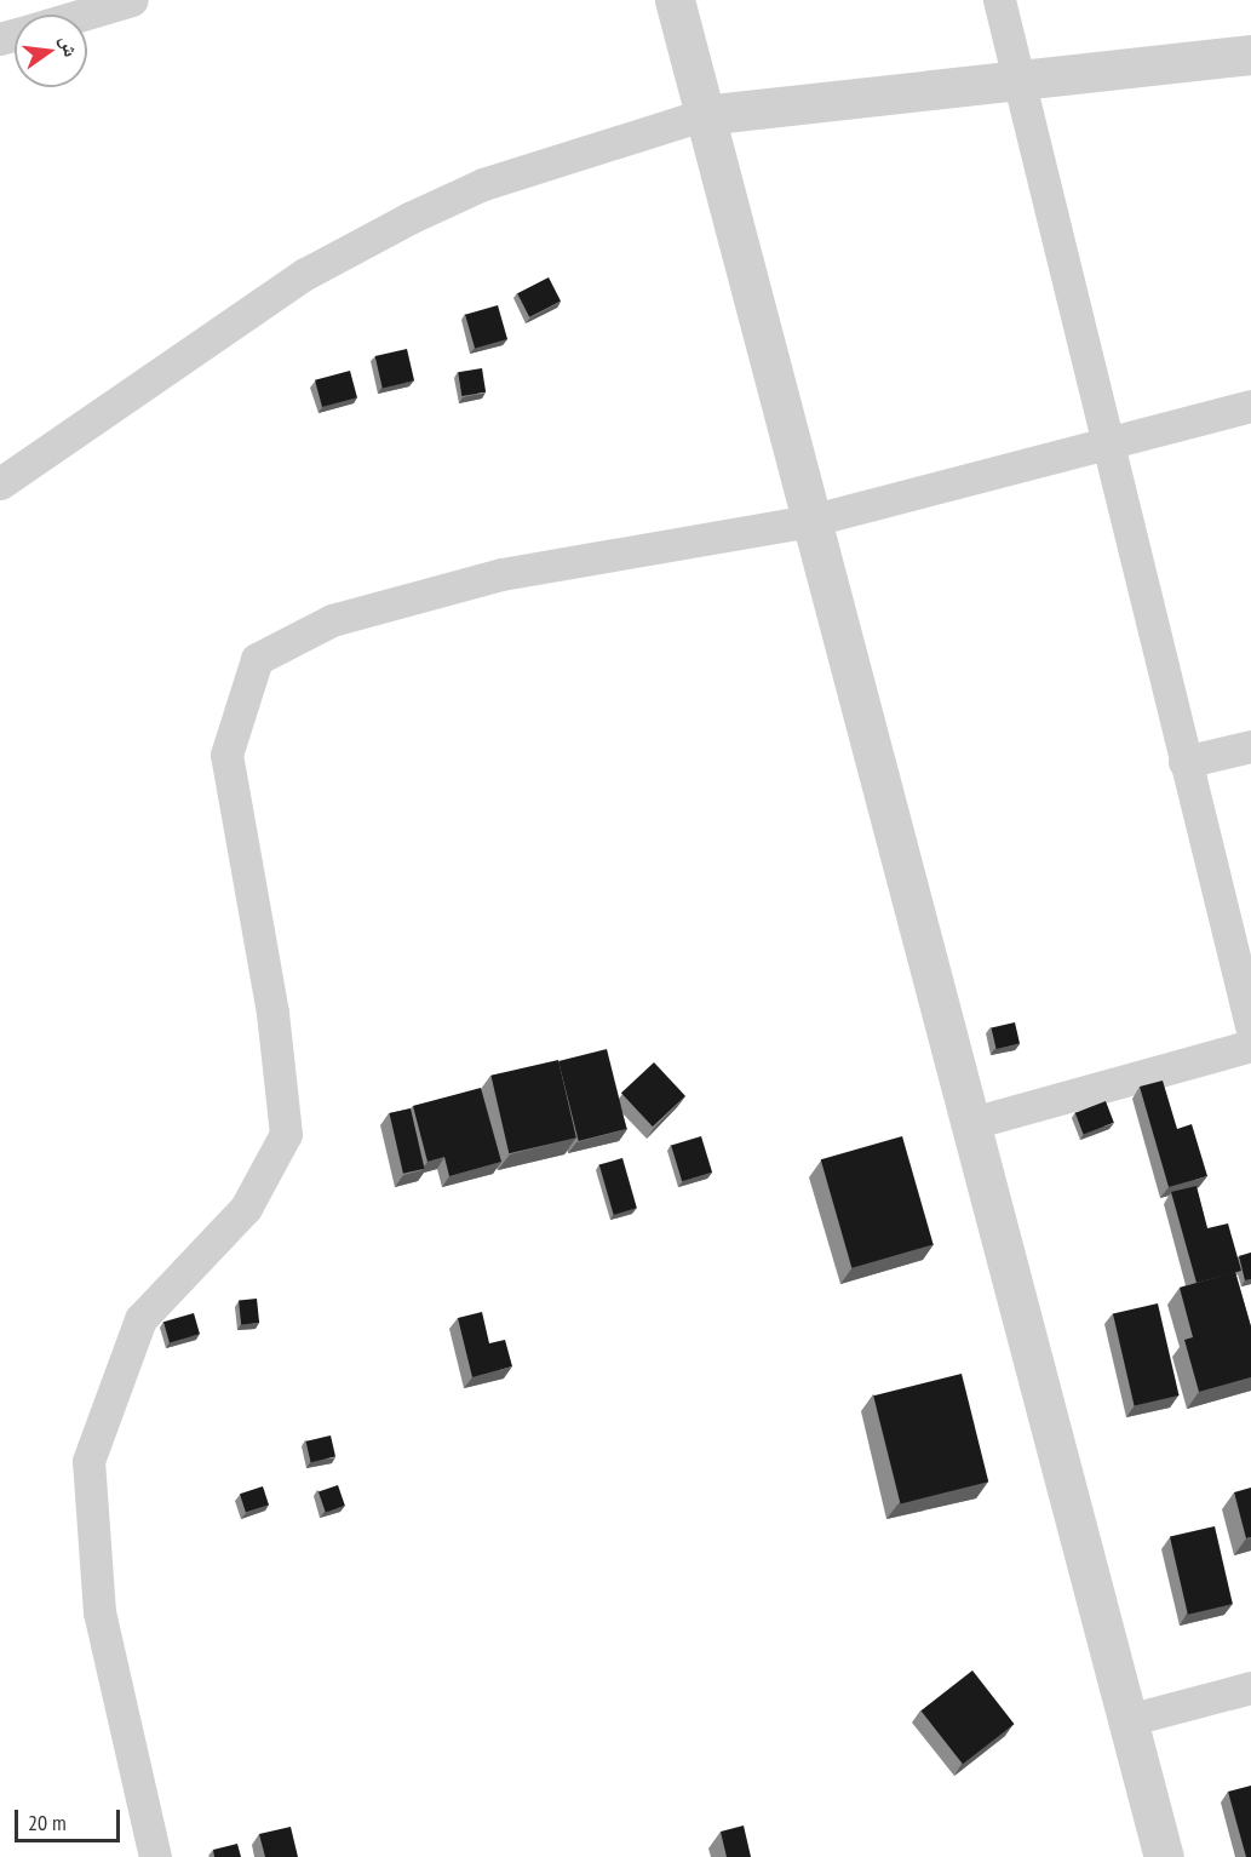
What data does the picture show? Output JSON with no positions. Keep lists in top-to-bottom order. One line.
{"scale_bar":"20 m","north":"right"}
